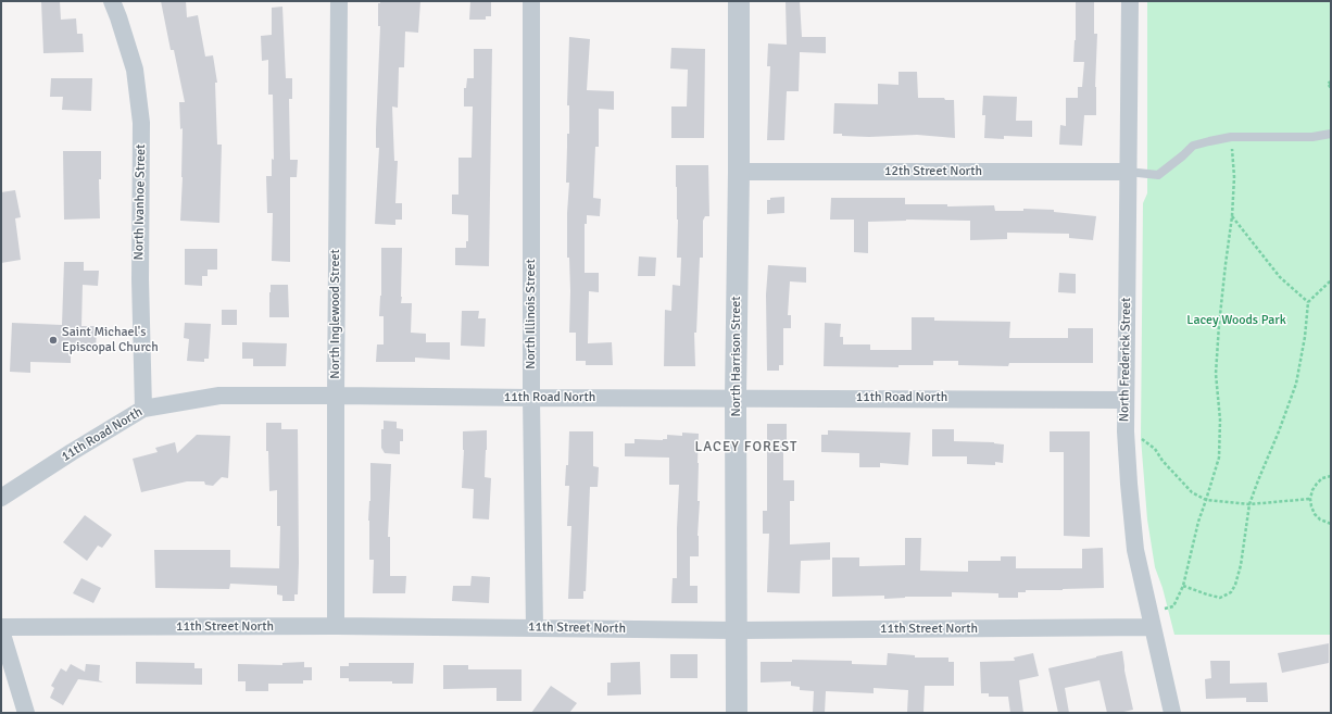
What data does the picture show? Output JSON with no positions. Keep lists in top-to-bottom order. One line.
{"streets":{"street":["12th Street North","North Ivanhoe Street","North Inglewood Street","North Illinois Street","North Harrison Street","North Frederick Street","11th Road North","11th Street North"]},"crossings":[["12th Street North","North Harrison Street"],["12th Street North","North Frederick Street"],["North Ivanhoe Street","11th Road North"],["North Inglewood Street","11th Road North"],["North Inglewood Street","11th Street North"],["North Illinois Street","11th Road North"],["North Illinois Street","11th Street North"],["North Harrison Street","11th Road North"],["North Harrison Street","11th Street North"],["North Frederick Street","11th Road North"],["North Frederick Street","11th Street North"]],"districts":["LACEY FOREST"],"parks":["Lacey Woods Park"],"places":["Saint Michael's Episcopal Church"]}
